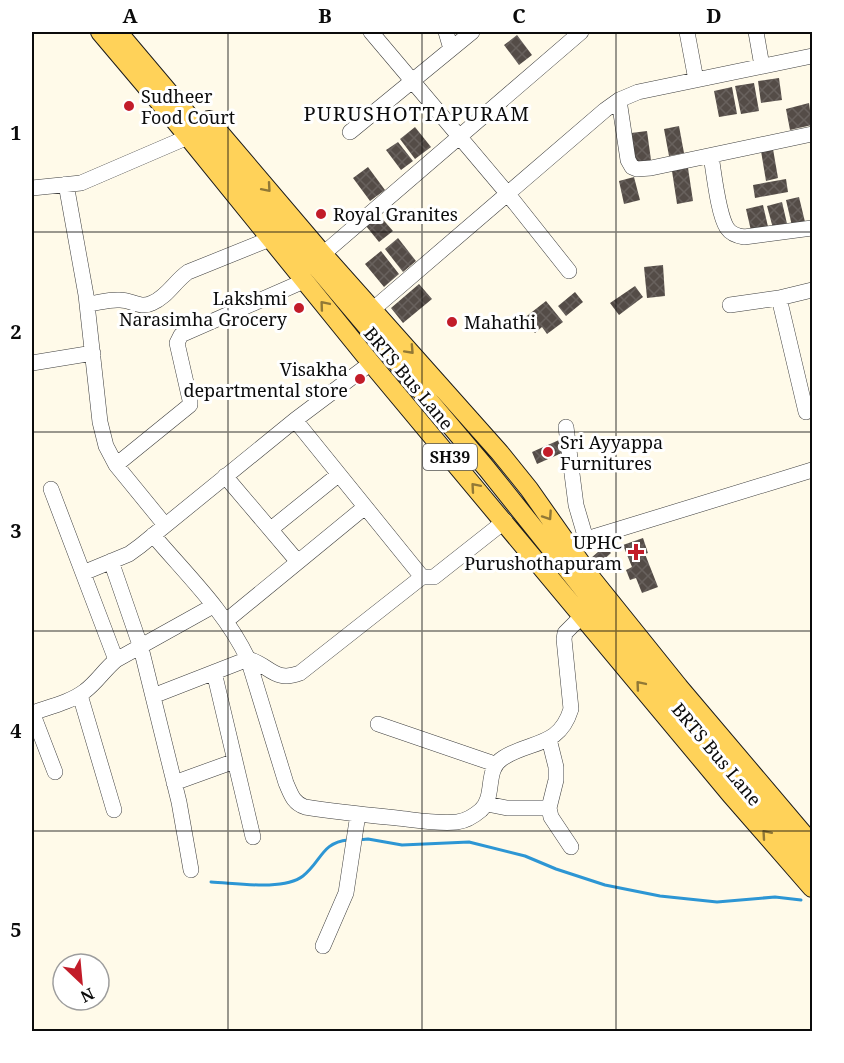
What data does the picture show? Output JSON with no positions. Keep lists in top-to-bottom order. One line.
{"streets":{"main road":["BRTS Bus Lane","SH39"]},"crossings":[["BRTS Bus Lane","SH39"]],"districts":["PURUSHOTTAPURAM"],"places":{"other":["Sudheer Food Court","Royal Granites","Lakshmi Narasimha Grocery","Mahathi","Visakha departmental store","Sri Ayyappa Furnitures"],"health":["UPHC Purushothapuram"]},"north":"bottom right","grid":{"columns":["A","B","C","D"],"rows":["1","2","3","4","5"]}}
